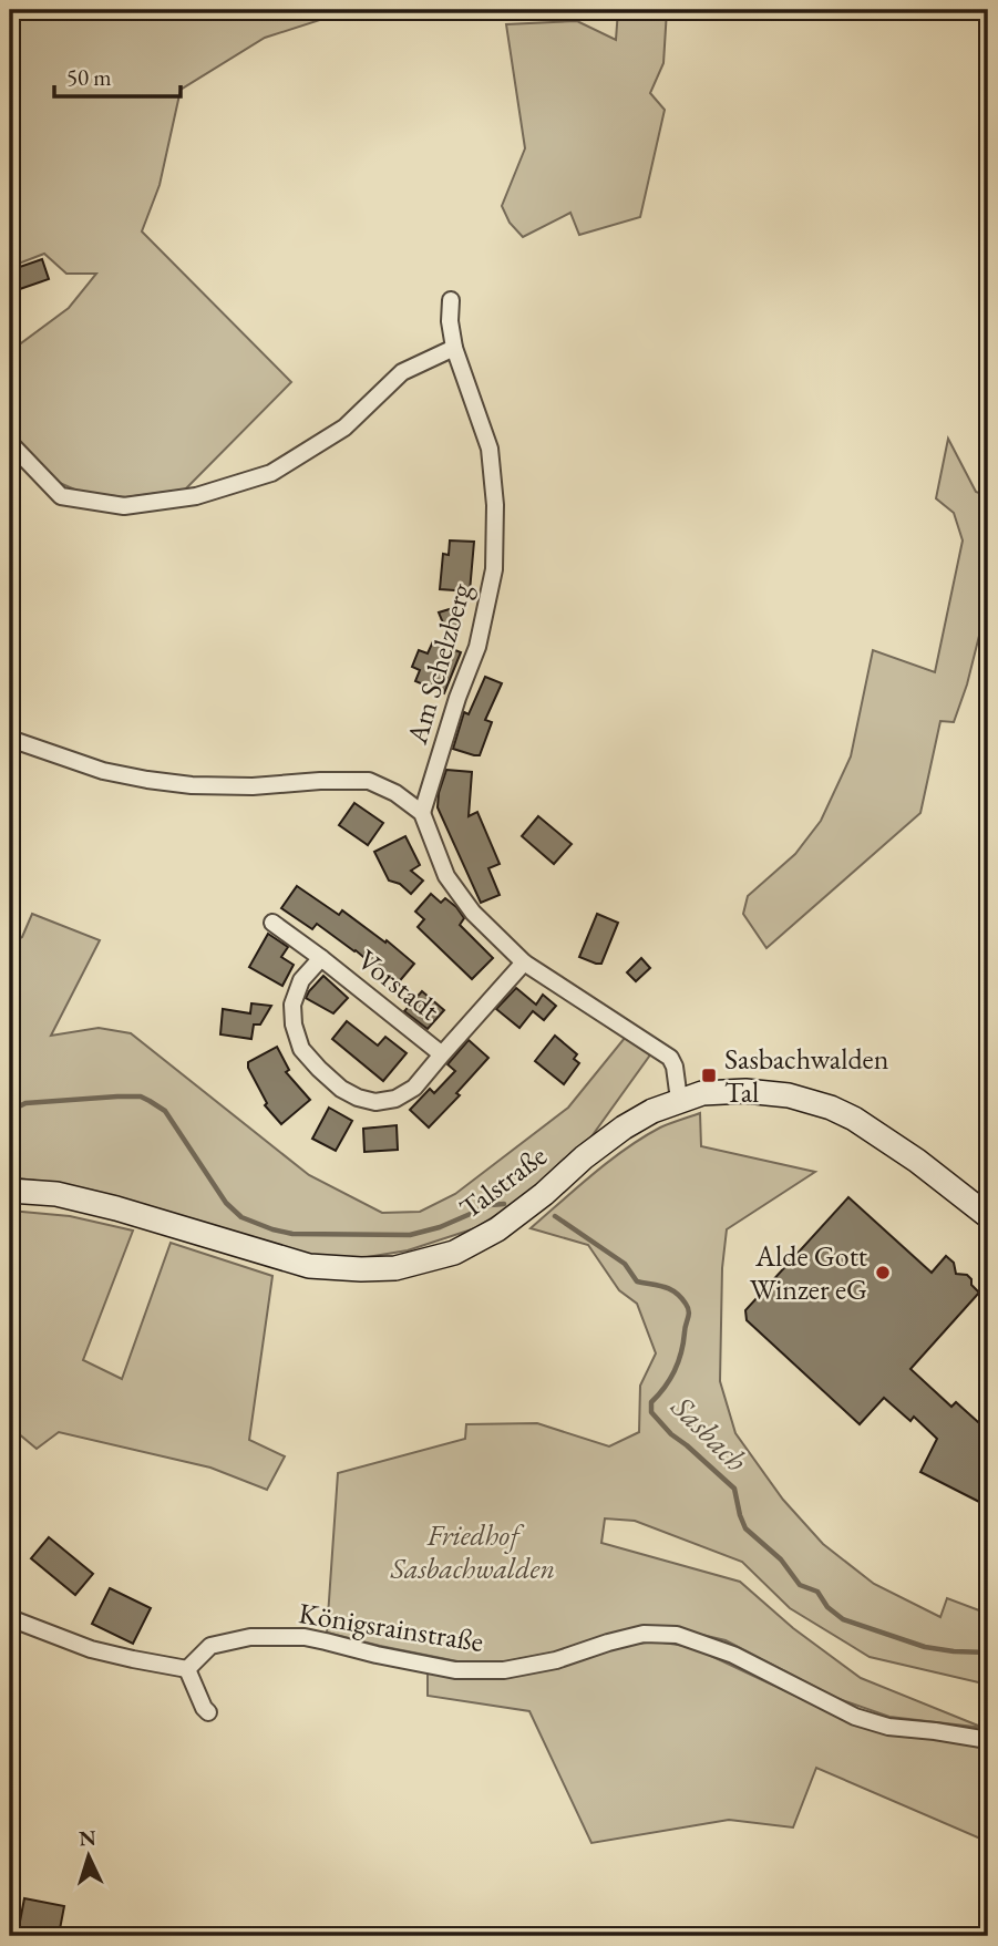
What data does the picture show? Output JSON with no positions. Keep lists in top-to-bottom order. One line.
{"streets":{"main road":["Talstraße"],"street":["Am Schelzberg","Vorstadt","Königsrainstraße"]},"water":["Sasbach"],"parks":["Friedhof Sasbachwalden"],"places":{"transit":["Sasbachwalden Tal"],"other":["Alde Gott Winzer eG"]},"scale_bar":"50 m","north":"top"}
